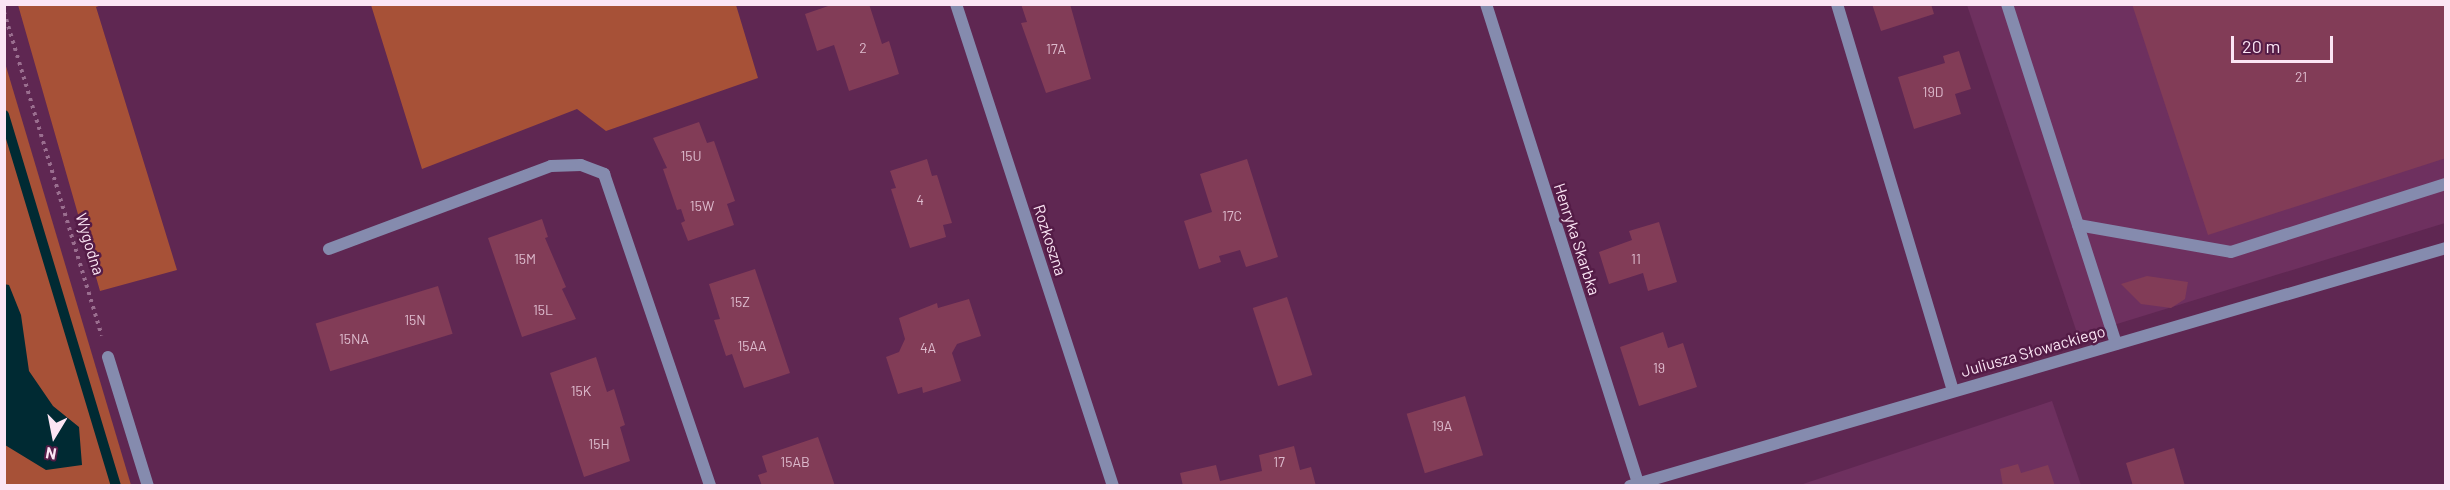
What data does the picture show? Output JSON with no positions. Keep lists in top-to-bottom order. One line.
{"streets":{"street":["Henryka Skarbka","Rozkoszna","Juliusza Słowackiego"],"path":["Wygodna"]},"crossings":[["Henryka Skarbka","Juliusza Słowackiego"]],"house_numbers":["2","17A","21","19D","15U","4","15W","17C","15M","11","15Z","15L","15N","15NA","15AA","4A","19","15K","19A","15H","15AB","17"],"scale_bar":"20 m","north":"bottom"}
